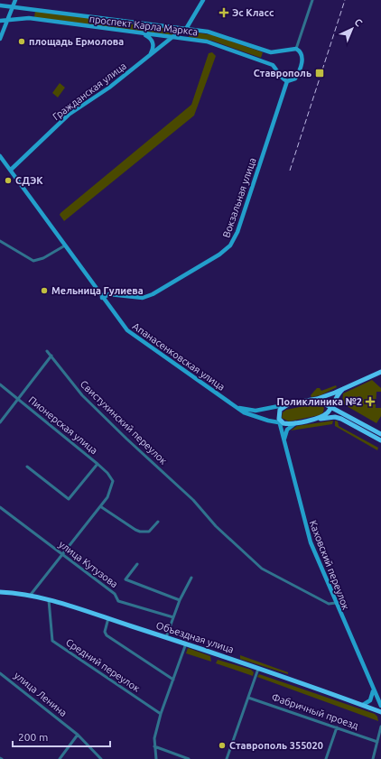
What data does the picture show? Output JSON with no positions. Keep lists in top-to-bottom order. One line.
{"streets":{"main road":["проспект Карла Маркса","Гражданская улица","Вокзальная улица","Апанасенковская улица","Каховский переулок","Объездная улица"],"street":["Свистухинский переулок","Пионерская улица","улица Кутузова","Средний переулок","улица Ленина","Фабричный проезд"]},"crossings":[["проспект Карла Маркса","Гражданская улица"],["проспект Карла Маркса","Вокзальная улица"],["Гражданская улица","Апанасенковская улица"],["Вокзальная улица","Апанасенковская улица"],["Апанасенковская улица","Каховский переулок"],["Свистухинский переулок","Каховский переулок"],["Объездная улица","Средний переулок"]],"places":{"health":["Эс Класс","Поликлиника №2"],"other":["площадь Ермолова","СДЭК","Мельница Гулиева","Ставрополь 355020"],"transit":["Ставрополь"]},"scale_bar":"200 m","north":"top right"}
